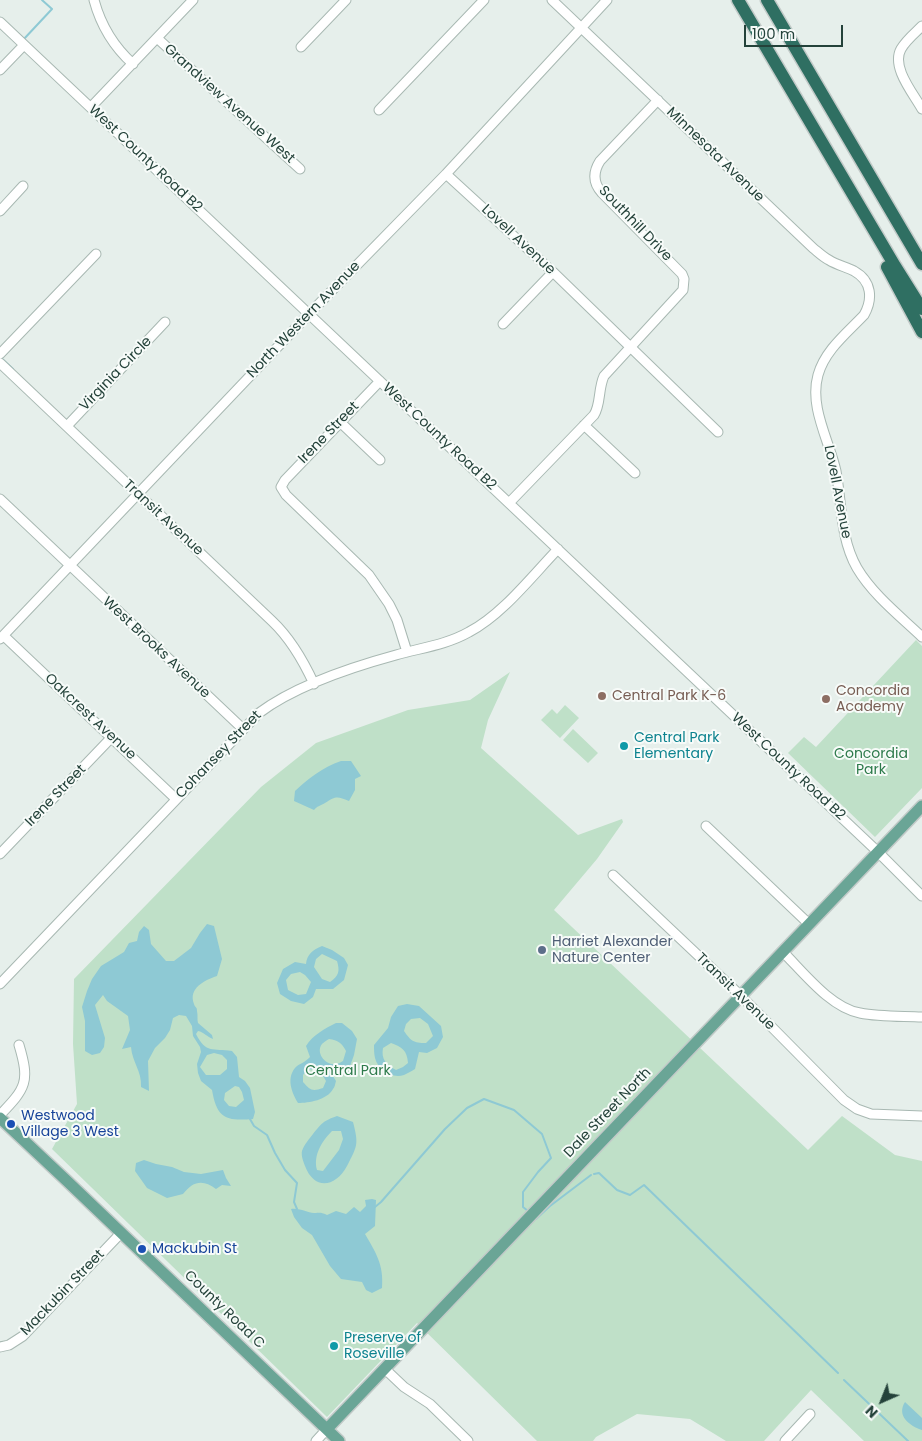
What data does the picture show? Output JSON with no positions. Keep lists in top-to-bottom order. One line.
{"streets":{"main road":["Dale Street North","County Road C"],"street":["Grandview Avenue West","Minnesota Avenue","West County Road B2","Southhill Drive","Lovell Avenue","North Western Avenue","Virginia Circle","Irene Street","Transit Avenue","West Brooks Avenue","Oakcrest Avenue","Cohansey Street","Mackubin Street"]},"crossings":[["Minnesota Avenue","Southhill Drive"],["Minnesota Avenue","Lovell Avenue"],["Minnesota Avenue","North Western Avenue"],["West County Road B2","North Western Avenue"],["West County Road B2","Irene Street"],["West County Road B2","Cohansey Street"],["West County Road B2","Dale Street North"],["Southhill Drive","Lovell Avenue"],["Lovell Avenue","North Western Avenue"],["North Western Avenue","Transit Avenue"],["North Western Avenue","West Brooks Avenue"],["North Western Avenue","Oakcrest Avenue"],["Virginia Circle","Transit Avenue"],["Irene Street","Oakcrest Avenue"],["Irene Street","Cohansey Street"],["Transit Avenue","Cohansey Street"],["Transit Avenue","Dale Street North"],["West Brooks Avenue","Cohansey Street"],["Oakcrest Avenue","Cohansey Street"],["Dale Street North","County Road C"],["Mackubin Street","County Road C"]],"parks":["Concordia Park","Central Park"],"places":["Central Park K-6","Concordia Academy","Central Park Elementary","Harriet Alexander Nature Center","Westwood Village 3 West","Mackubin St","Preserve of Roseville"],"scale_bar":"100 m","north":"bottom left"}
